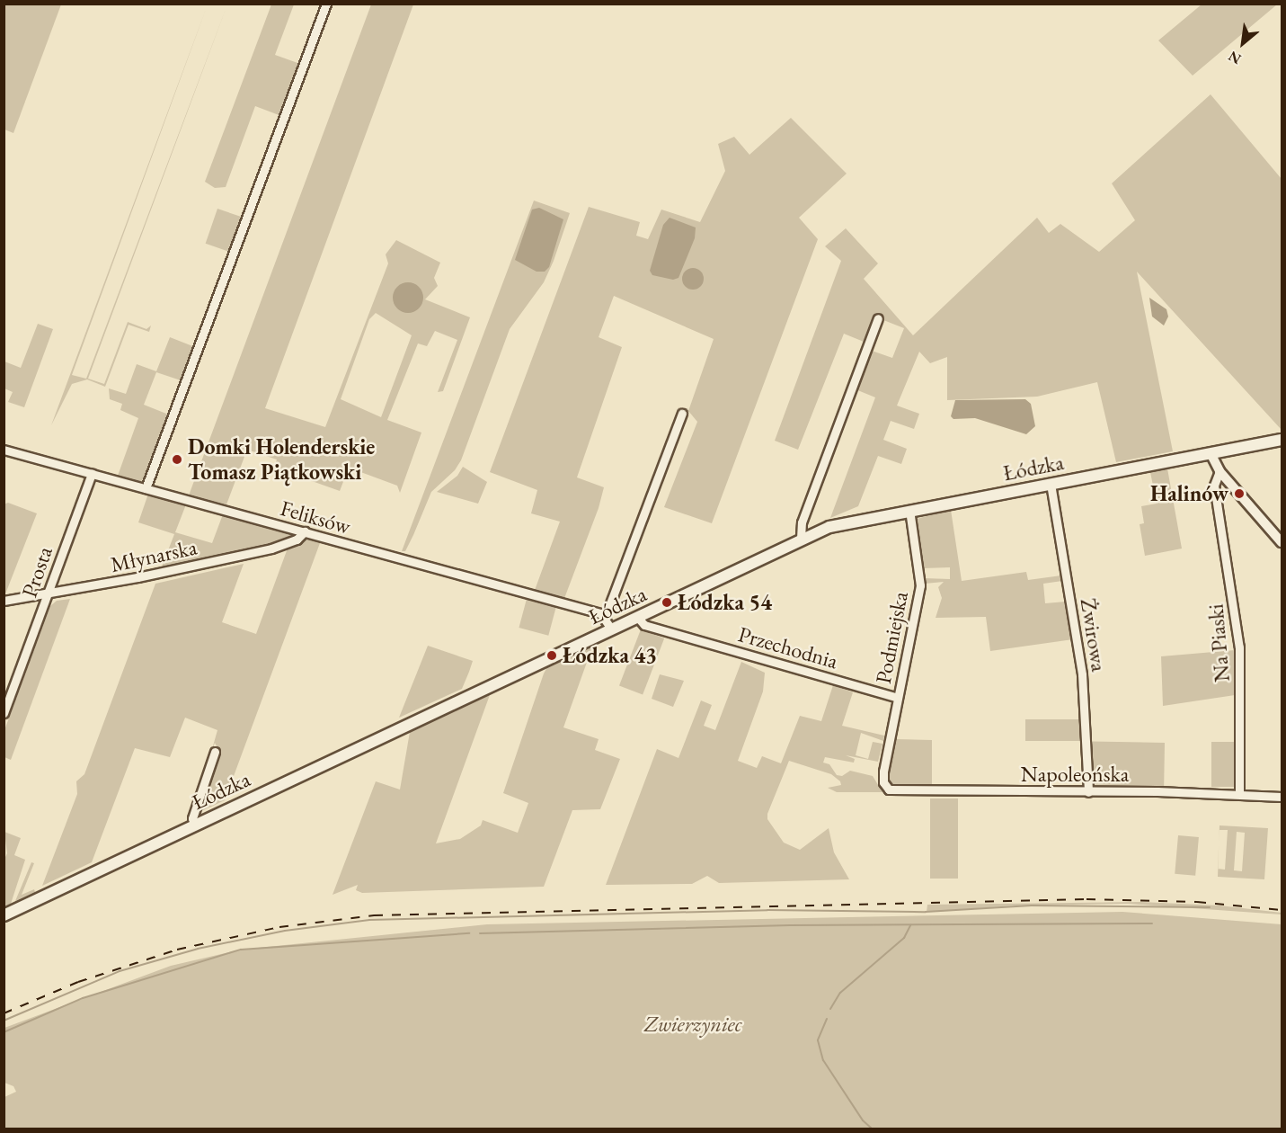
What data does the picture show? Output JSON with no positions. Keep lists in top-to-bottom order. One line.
{"streets":{"main road":["Łódzka"],"street":["Feliksów","Młynarska","Prosta","Żwirowa","Podmiejska","Na Piaski","Przechodnia","Napoleońska"]},"crossings":[["Łódzka","Żwirowa"],["Łódzka","Podmiejska"],["Łódzka","Przechodnia"],["Feliksów","Młynarska"],["Feliksów","Prosta"],["Młynarska","Prosta"],["Żwirowa","Napoleońska"],["Podmiejska","Przechodnia"],["Podmiejska","Napoleońska"],["Na Piaski","Napoleońska"]],"parks":["Zwierzyniec"],"places":["Domki Holenderskie Tomasz Piątkowski","Halinów","Łódzka 54","Łódzka 43"],"north":"bottom left"}
